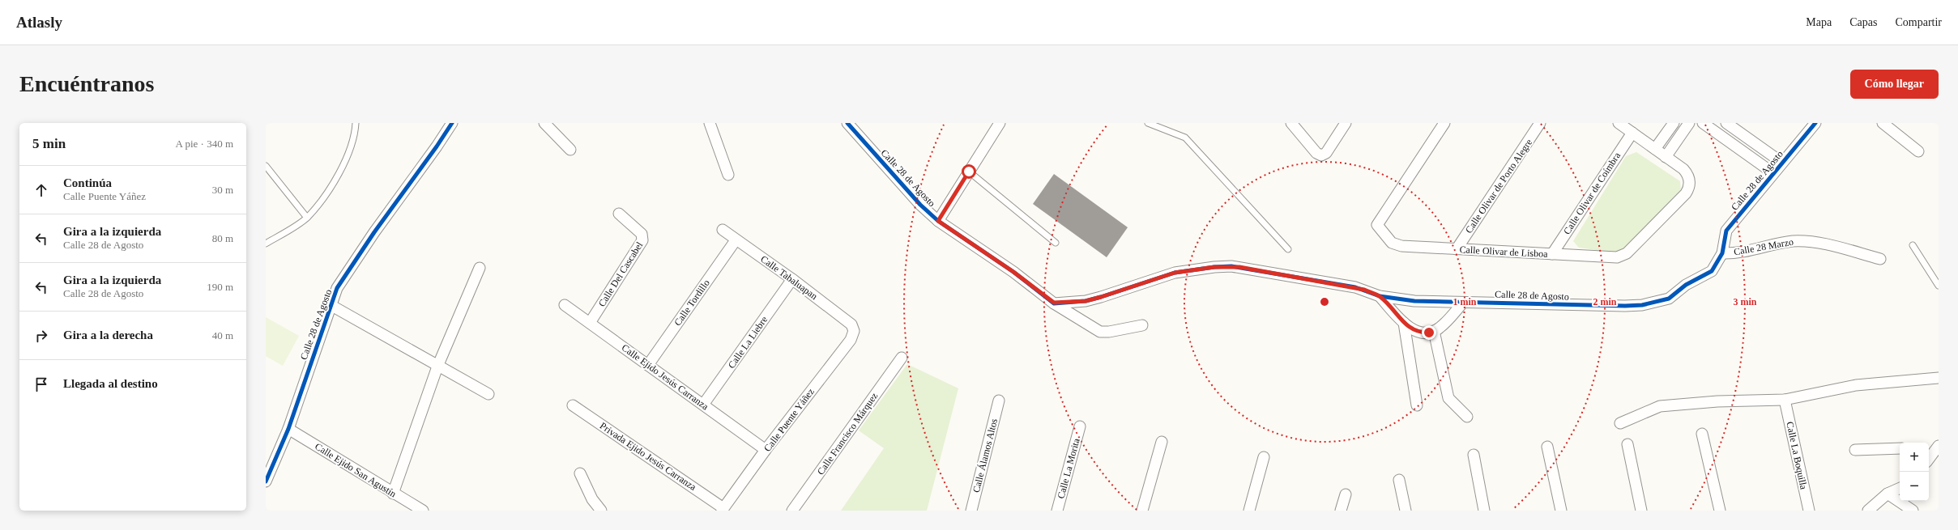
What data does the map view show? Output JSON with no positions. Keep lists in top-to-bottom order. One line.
{"streets":{"street":["Calle 28 de Agosto","Calle Olivar de Porto Alegre","Calle Olivar de Coímbra","Calle 28 Marzo","Calle Olivar de Lisboa","Calle Del Cascabel","Calle Tabaluapan","Calle Tordillo","Calle La Liebre","Calle Ejido Jesús Carranza","Calle Puente Yáñez","Calle Francisco Márquez","Calle Álamos Altos","Calle La Boquilla","Privada Ejido Jesús Carranza","Calle La Morita","Calle Ejido San Agustín"]},"crossings":[["Calle 28 de Agosto","Calle 28 Marzo"],["Calle 28 de Agosto","Calle Ejido San Agustín"],["Calle Olivar de Porto Alegre","Calle Olivar de Lisboa"],["Calle Olivar de Coímbra","Calle Olivar de Lisboa"],["Calle Del Cascabel","Calle Ejido Jesús Carranza"],["Calle Tabaluapan","Calle Tordillo"],["Calle Tabaluapan","Calle La Liebre"],["Calle Tabaluapan","Calle Puente Yáñez"],["Calle Tordillo","Calle Ejido Jesús Carranza"],["Calle La Liebre","Calle Ejido Jesús Carranza"],["Calle Ejido Jesús Carranza","Calle Puente Yáñez"],["Calle Puente Yáñez","Privada Ejido Jesús Carranza"]],"page":{"header":"Atlasly","nav":["Mapa","Capas","Compartir"],"buttons":"Cómo llegar","title":"Encuéntranos","heading":["5 min","A pie · 340 m"],"list":[["Continúa","Calle Puente Yáñez","30 m"],["Gira a la izquierda","Calle 28 de Agosto","80 m"],["Gira a la izquierda","Calle 28 de Agosto","190 m"],["Gira a la derecha","40 m"],"Llegada al destino"],"map_buttons":["+","−"]},"rings":["1 min","2 min","3 min"]}
